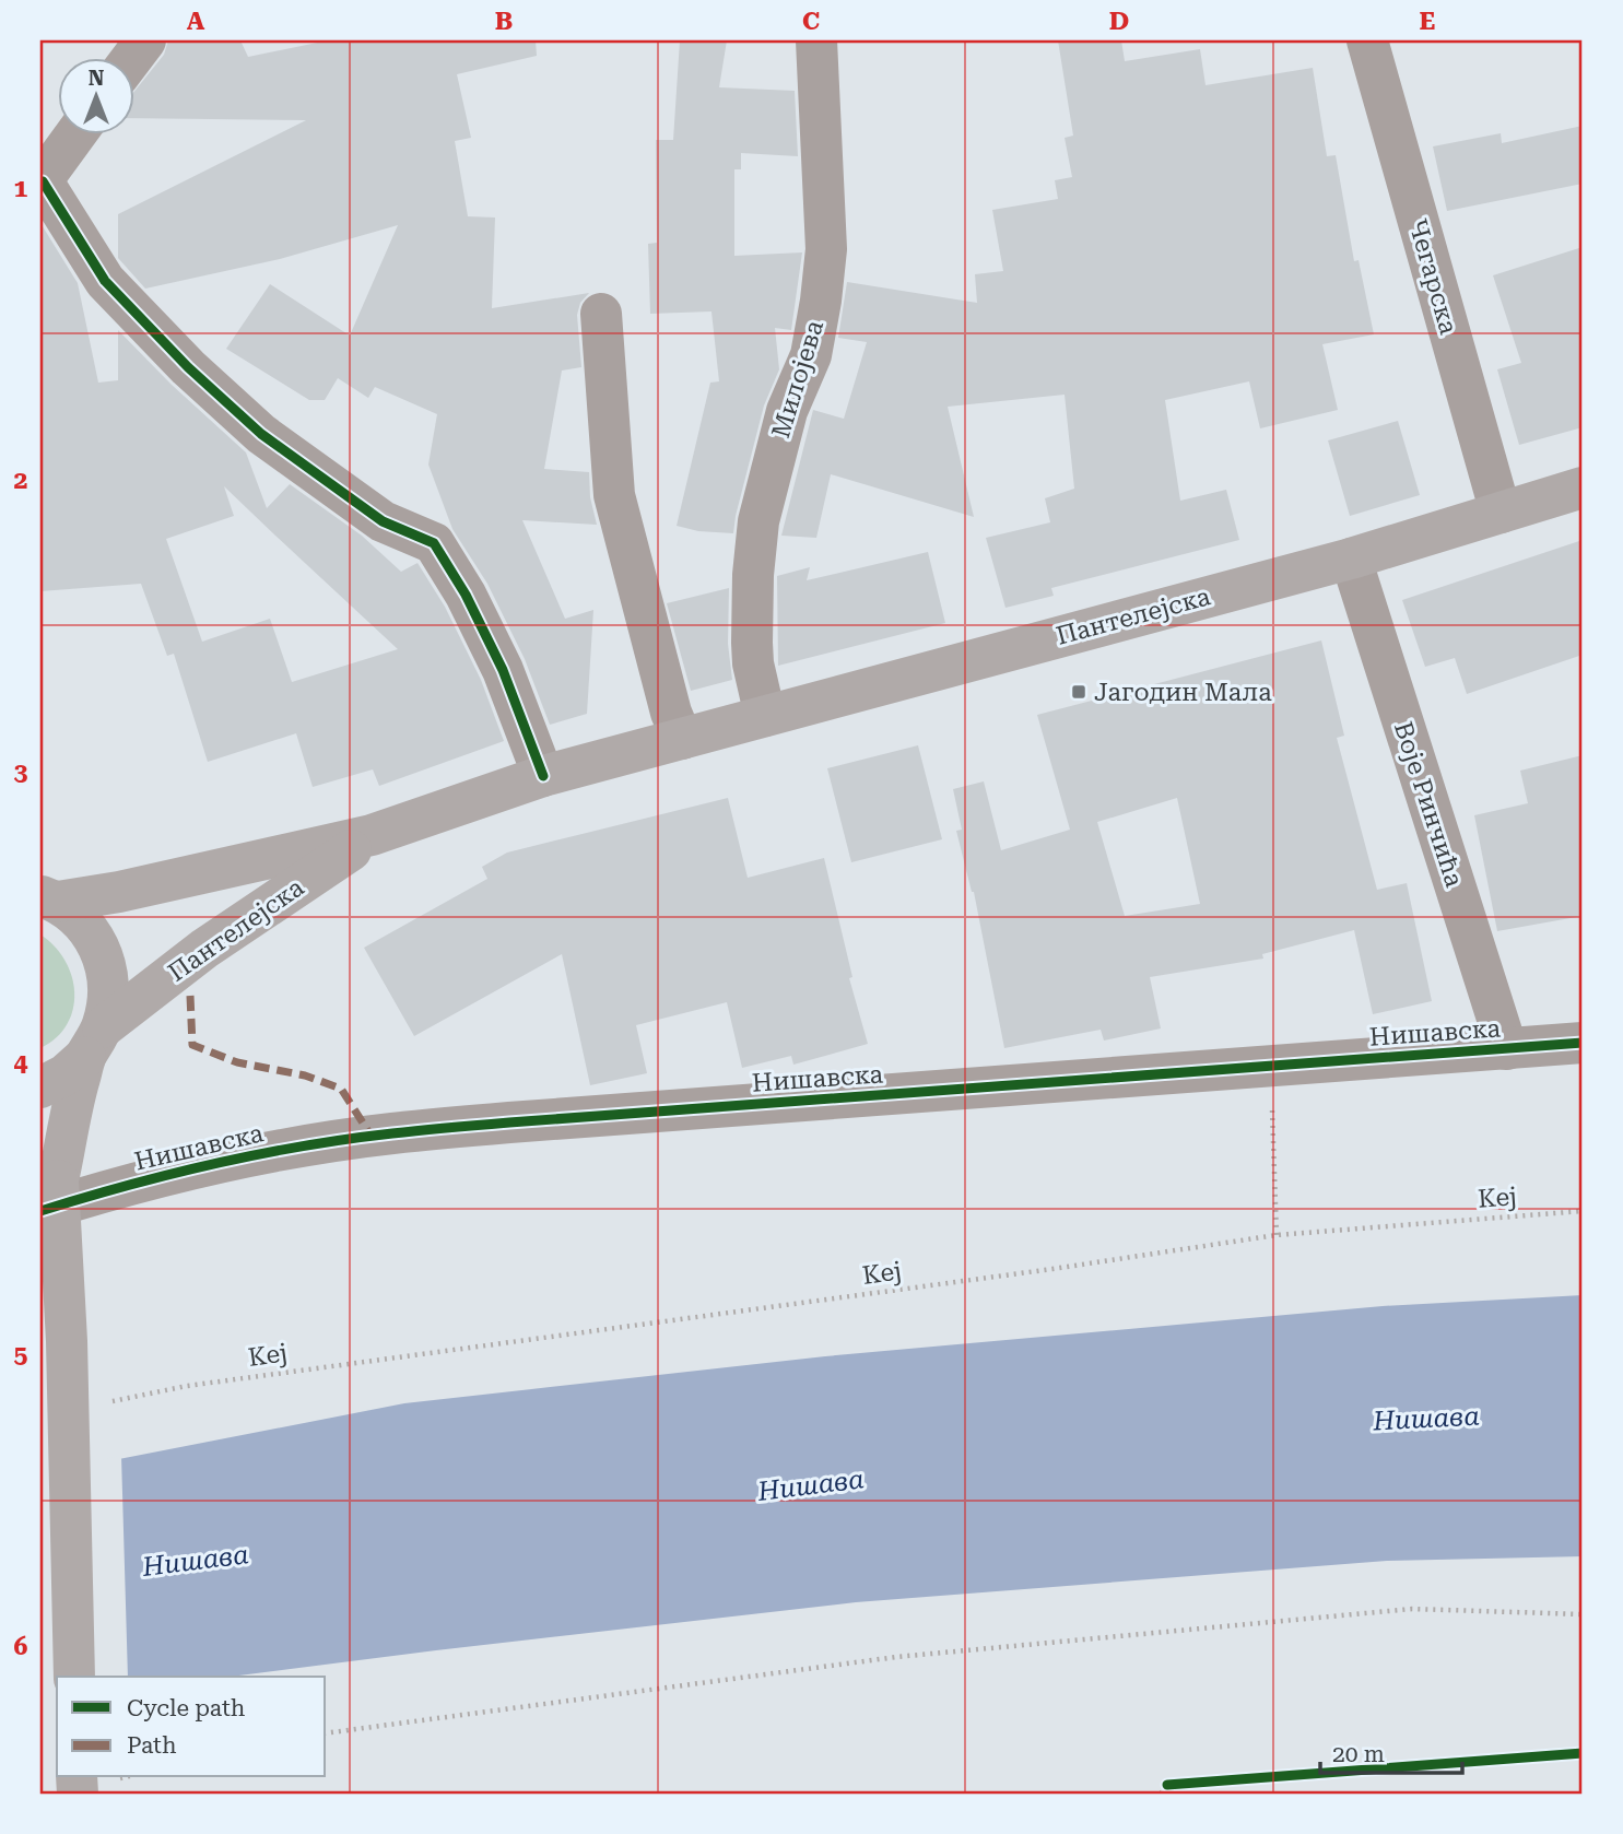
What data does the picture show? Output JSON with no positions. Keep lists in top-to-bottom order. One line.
{"streets":{"main road":["Пантелејска"],"street":["Чегарска","Милојева","Воје Ринчића","Нишавска"],"path":["Кеј"]},"crossings":[["Чегарска","Пантелејска"],["Милојева","Пантелејска"],["Пантелејска","Воје Ринчића"],["Воје Ринчића","Нишавска"]],"water":["Нишава"],"places":{"transit":["Јагодин Мала"]},"legend":["Cycle path","Path"],"scale_bar":"20 m","north":"top","grid":{"columns":["A","B","C","D","E"],"rows":["1","2","3","4","5","6"]}}
